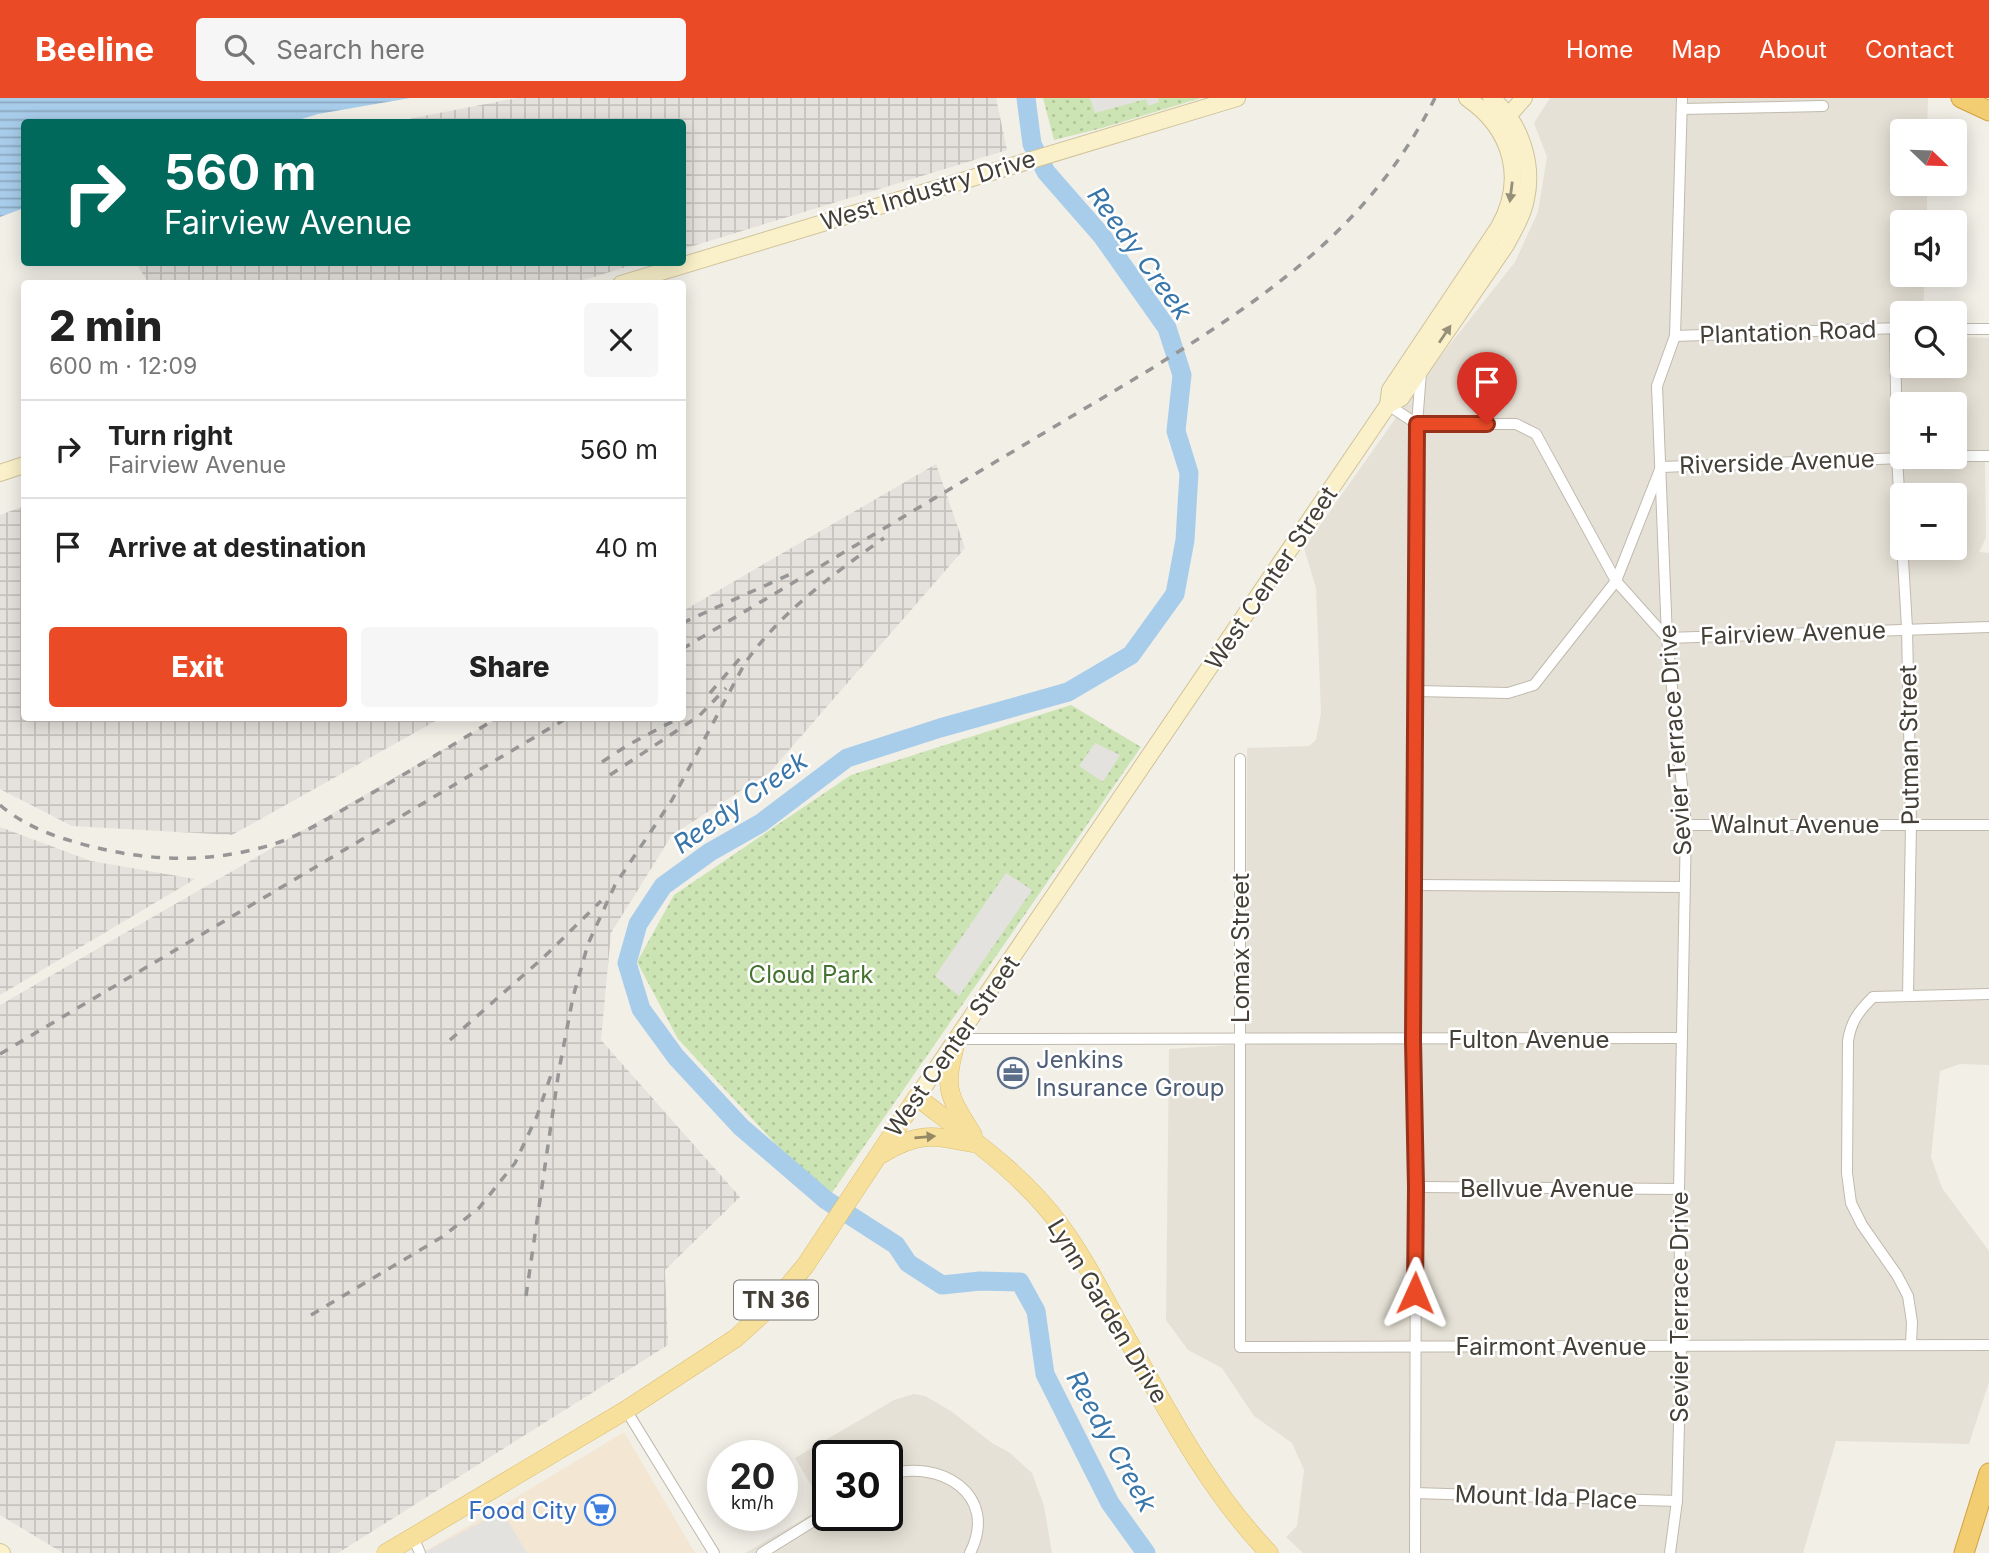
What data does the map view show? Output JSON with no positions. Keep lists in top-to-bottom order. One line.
{"streets":{"main road":["West Industry Drive","West Center Street","TN 36","Lynn Garden Drive"],"street":["Plantation Road","Riverside Avenue","Fairview Avenue","Sevier Terrace Drive","Putman Street","Walnut Avenue","Lomax Street","Fulton Avenue","Bellvue Avenue","Fairmont Avenue","Mount Ida Place"]},"crossings":[["Plantation Road","Sevier Terrace Drive"],["Riverside Avenue","Fairview Avenue"],["Riverside Avenue","Sevier Terrace Drive"],["West Center Street","Fulton Avenue"],["West Center Street","Lynn Garden Drive"],["Fairview Avenue","Sevier Terrace Drive"],["Fairview Avenue","Putman Street"],["Sevier Terrace Drive","Walnut Avenue"],["Sevier Terrace Drive","Fulton Avenue"],["Sevier Terrace Drive","Bellvue Avenue"],["Sevier Terrace Drive","Fairmont Avenue"],["Sevier Terrace Drive","Mount Ida Place"],["Putman Street","Walnut Avenue"],["Lomax Street","Fulton Avenue"],["Lomax Street","Fairmont Avenue"]],"water":["Reedy Creek"],"parks":["Cloud Park"],"places":{"office":["Jenkins Insurance Group"],"supermarket":["Food City"]},"north":"bottom right","page":{"header":"Beeline","search":"Search here","nav":["Home","Map","About","Contact"],"map_buttons":["+","−"],"turn":["560 m","Fairview Avenue"],"heading":["2 min","600 m · 12:09"],"list":[{"name":"Turn right","note":"Fairview Avenue","value":"560 m"},{"name":"Arrive at destination","value":"40 m"}],"buttons":["Exit","Share"],"speed":"20 km/h","limit":"30"}}
